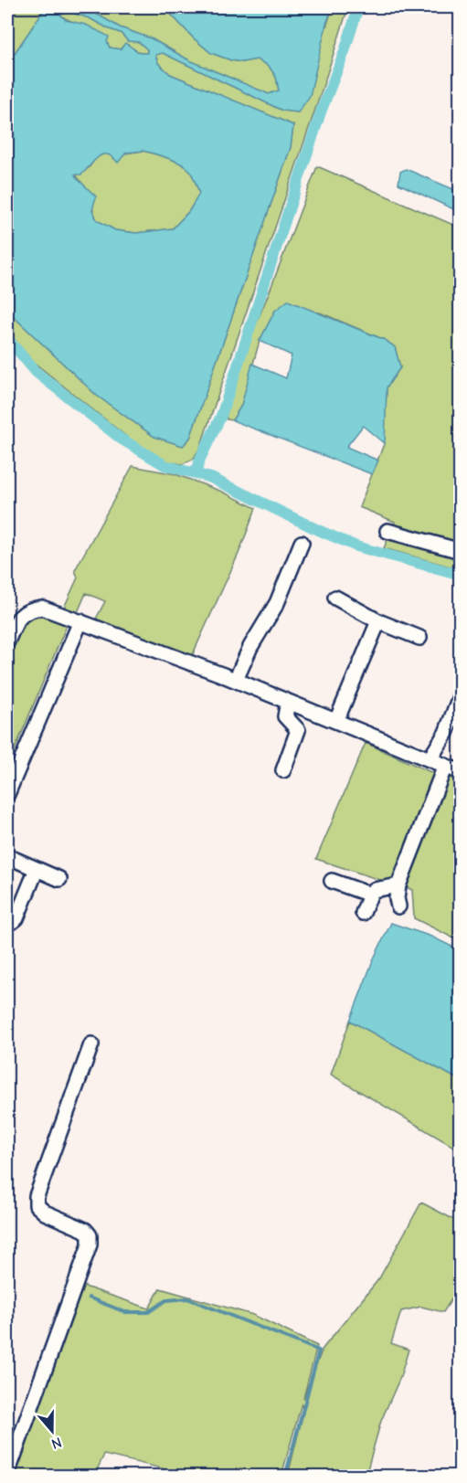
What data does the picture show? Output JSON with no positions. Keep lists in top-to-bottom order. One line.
{"north":"bottom"}
